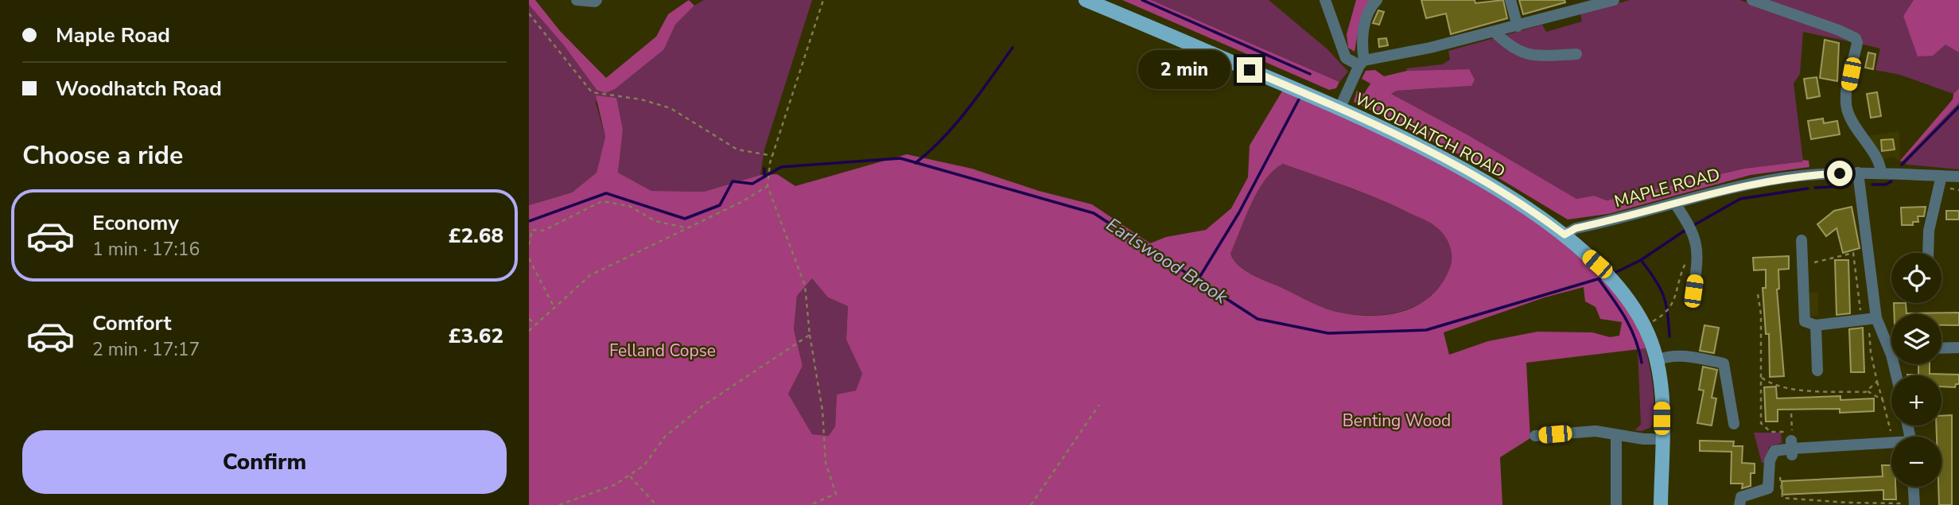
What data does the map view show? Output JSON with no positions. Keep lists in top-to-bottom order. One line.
{"streets":{"main road":["WOODHATCH ROAD"],"street":["MAPLE ROAD"]},"crossings":[["WOODHATCH ROAD","MAPLE ROAD"]],"water":["Earlswood Brook"],"parks":["Felland Copse","Benting Wood"],"page":{"banner":["Maple Road","Woodhatch Road"],"bubble":"2 min","heading":"Choose a ride","list":[{"name":"Economy","note":"1 min · 17:16","value":"£2.68"},{"name":"Comfort","note":"2 min · 17:17","value":"£3.62"}],"map_buttons":["+","−"],"buttons":"Confirm"}}
